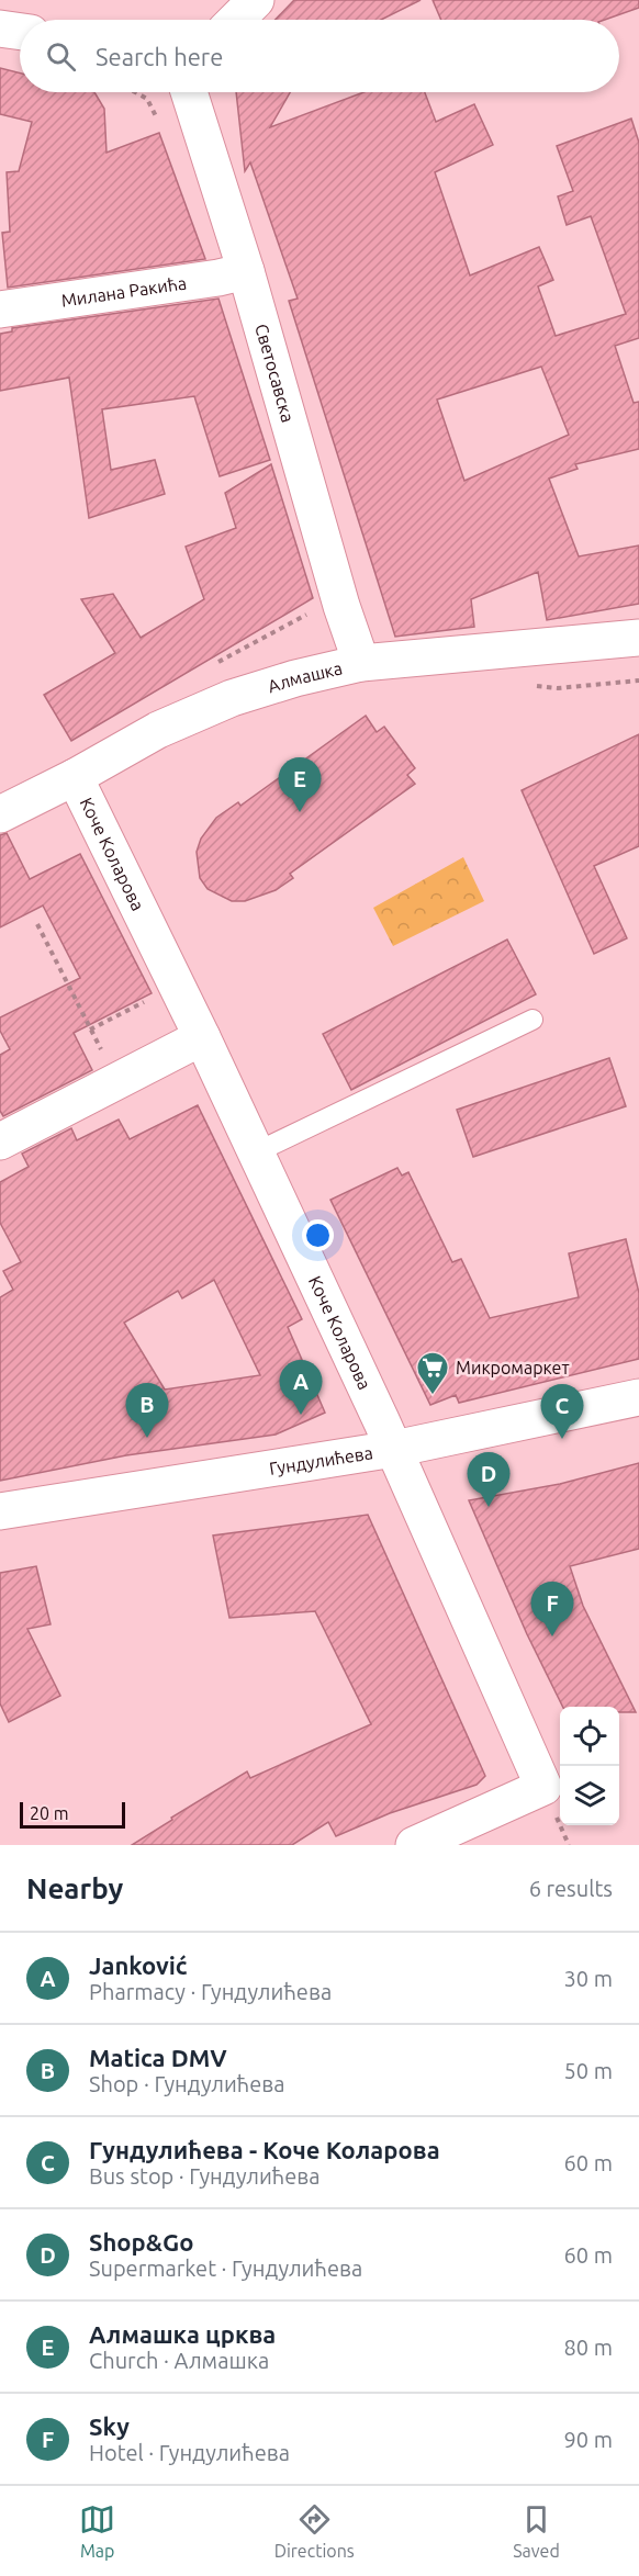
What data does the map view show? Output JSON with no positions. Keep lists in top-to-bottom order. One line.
{"streets":{"street":["Милана Ракића","Светосавска","Алмашка","Коче Коларова","Гундулићева"]},"crossings":[["Милана Ракића","Светосавска"],["Светосавска","Алмашка"],["Алмашка","Коче Коларова"],["Коче Коларова","Гундулићева"]],"places":{"supermarket":["Микромаркет"]},"scale_bar":"20 m","page":{"search":"Search here","pins":["E","A","B","C","D","F"],"scale":"20 m","heading":["Nearby","6 results"],"list":[{"mark":"A","name":"Janković","note":"Pharmacy · Гундулићева","value":"30 m"},{"mark":"B","name":"Matica DMV","note":"Shop · Гундулићева","value":"50 m"},{"mark":"C","name":"Гундулићева - Коче Коларова","note":"Bus stop · Гундулићева","value":"60 m"},{"mark":"D","name":"Shop&Go","note":"Supermarket · Гундулићева","value":"60 m"},{"mark":"E","name":"Алмашка црква","note":"Church · Алмашка","value":"80 m"},{"mark":"F","name":"Sky","note":"Hotel · Гундулићева","value":"90 m"}],"nav":["Map","Directions","Saved"]}}
